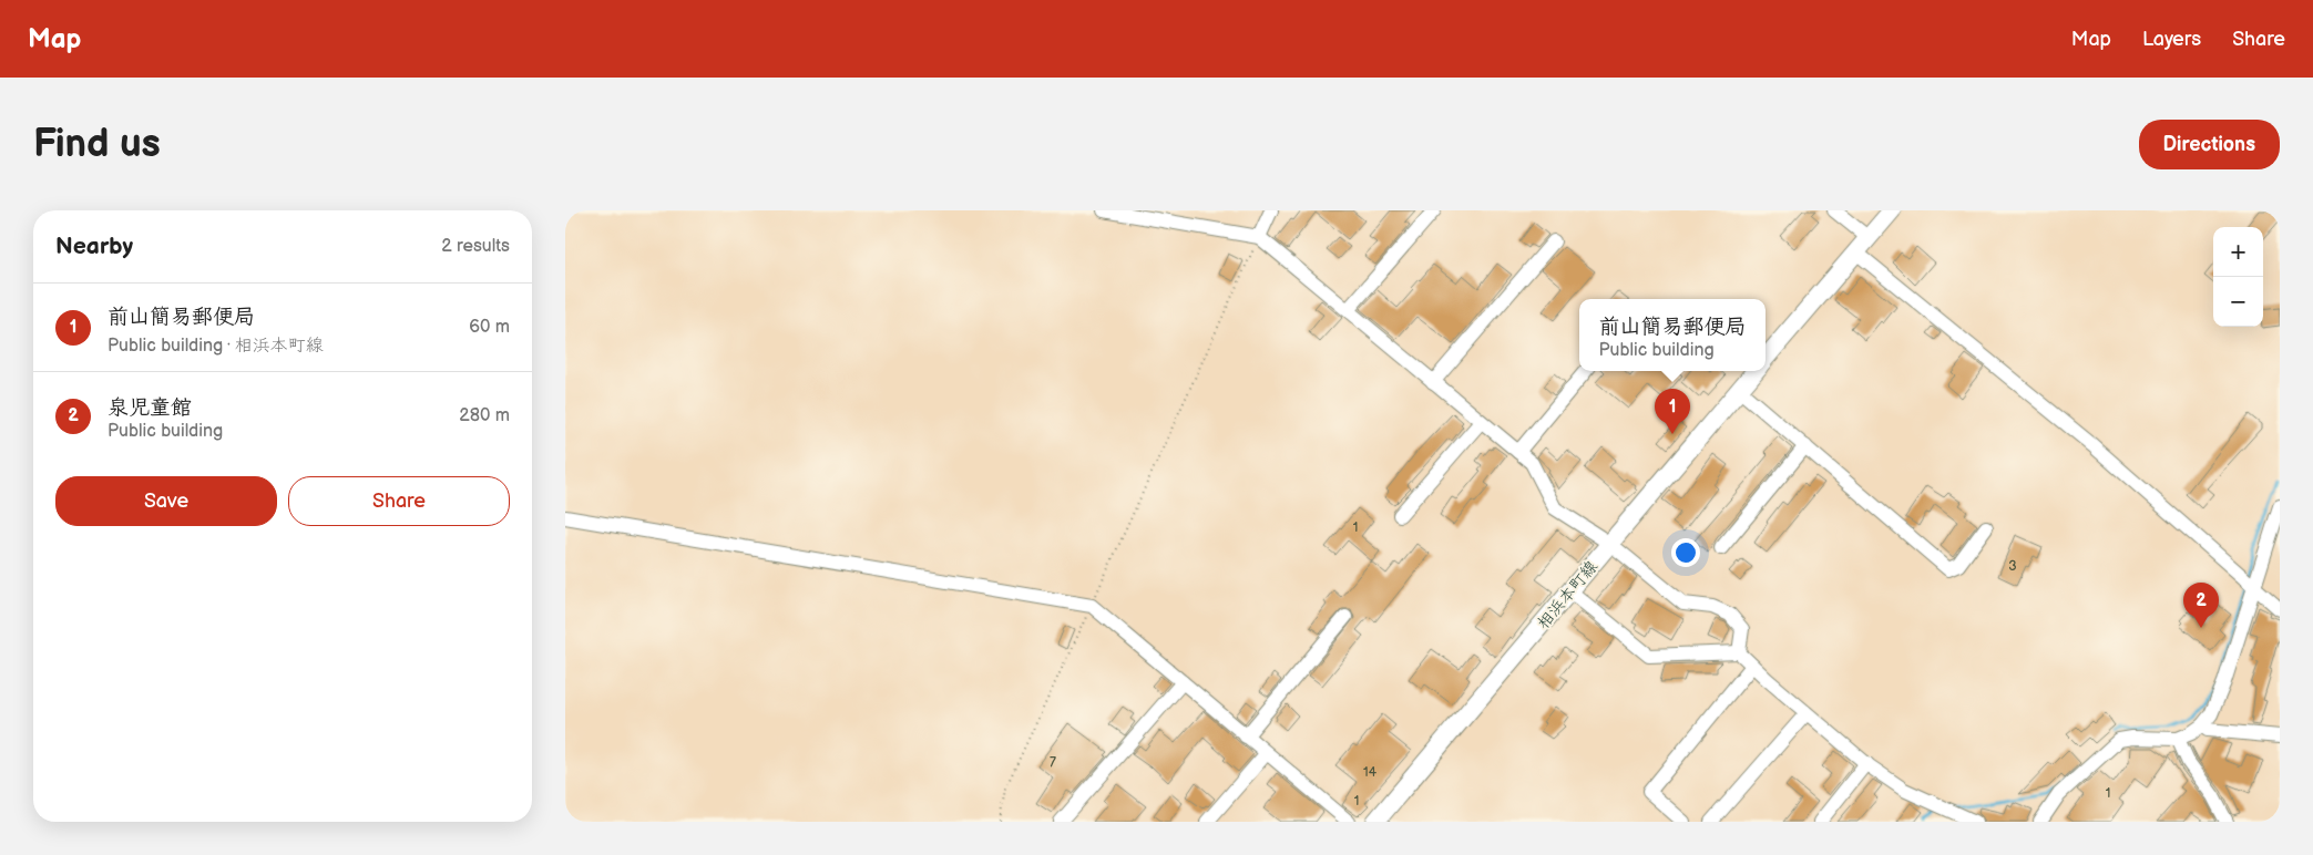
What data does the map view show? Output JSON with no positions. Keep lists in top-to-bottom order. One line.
{"streets":{"main road":["相浜本町線"]},"house_numbers":["1","3","7","14","1","1"],"page":{"header":"Map","nav":["Map","Layers","Share"],"buttons":["Directions",["Save","Share"]],"title":"Find us","heading":["Nearby","2 results"],"map_buttons":["+","−"],"list":[{"mark":"1","name":"前山簡易郵便局","note":"Public building · 相浜本町線","value":"60 m"},{"mark":"2","name":"泉児童館","note":"Public building","value":"280 m"}],"popup":["前山簡易郵便局","Public building"],"pins":["1","2"]}}
